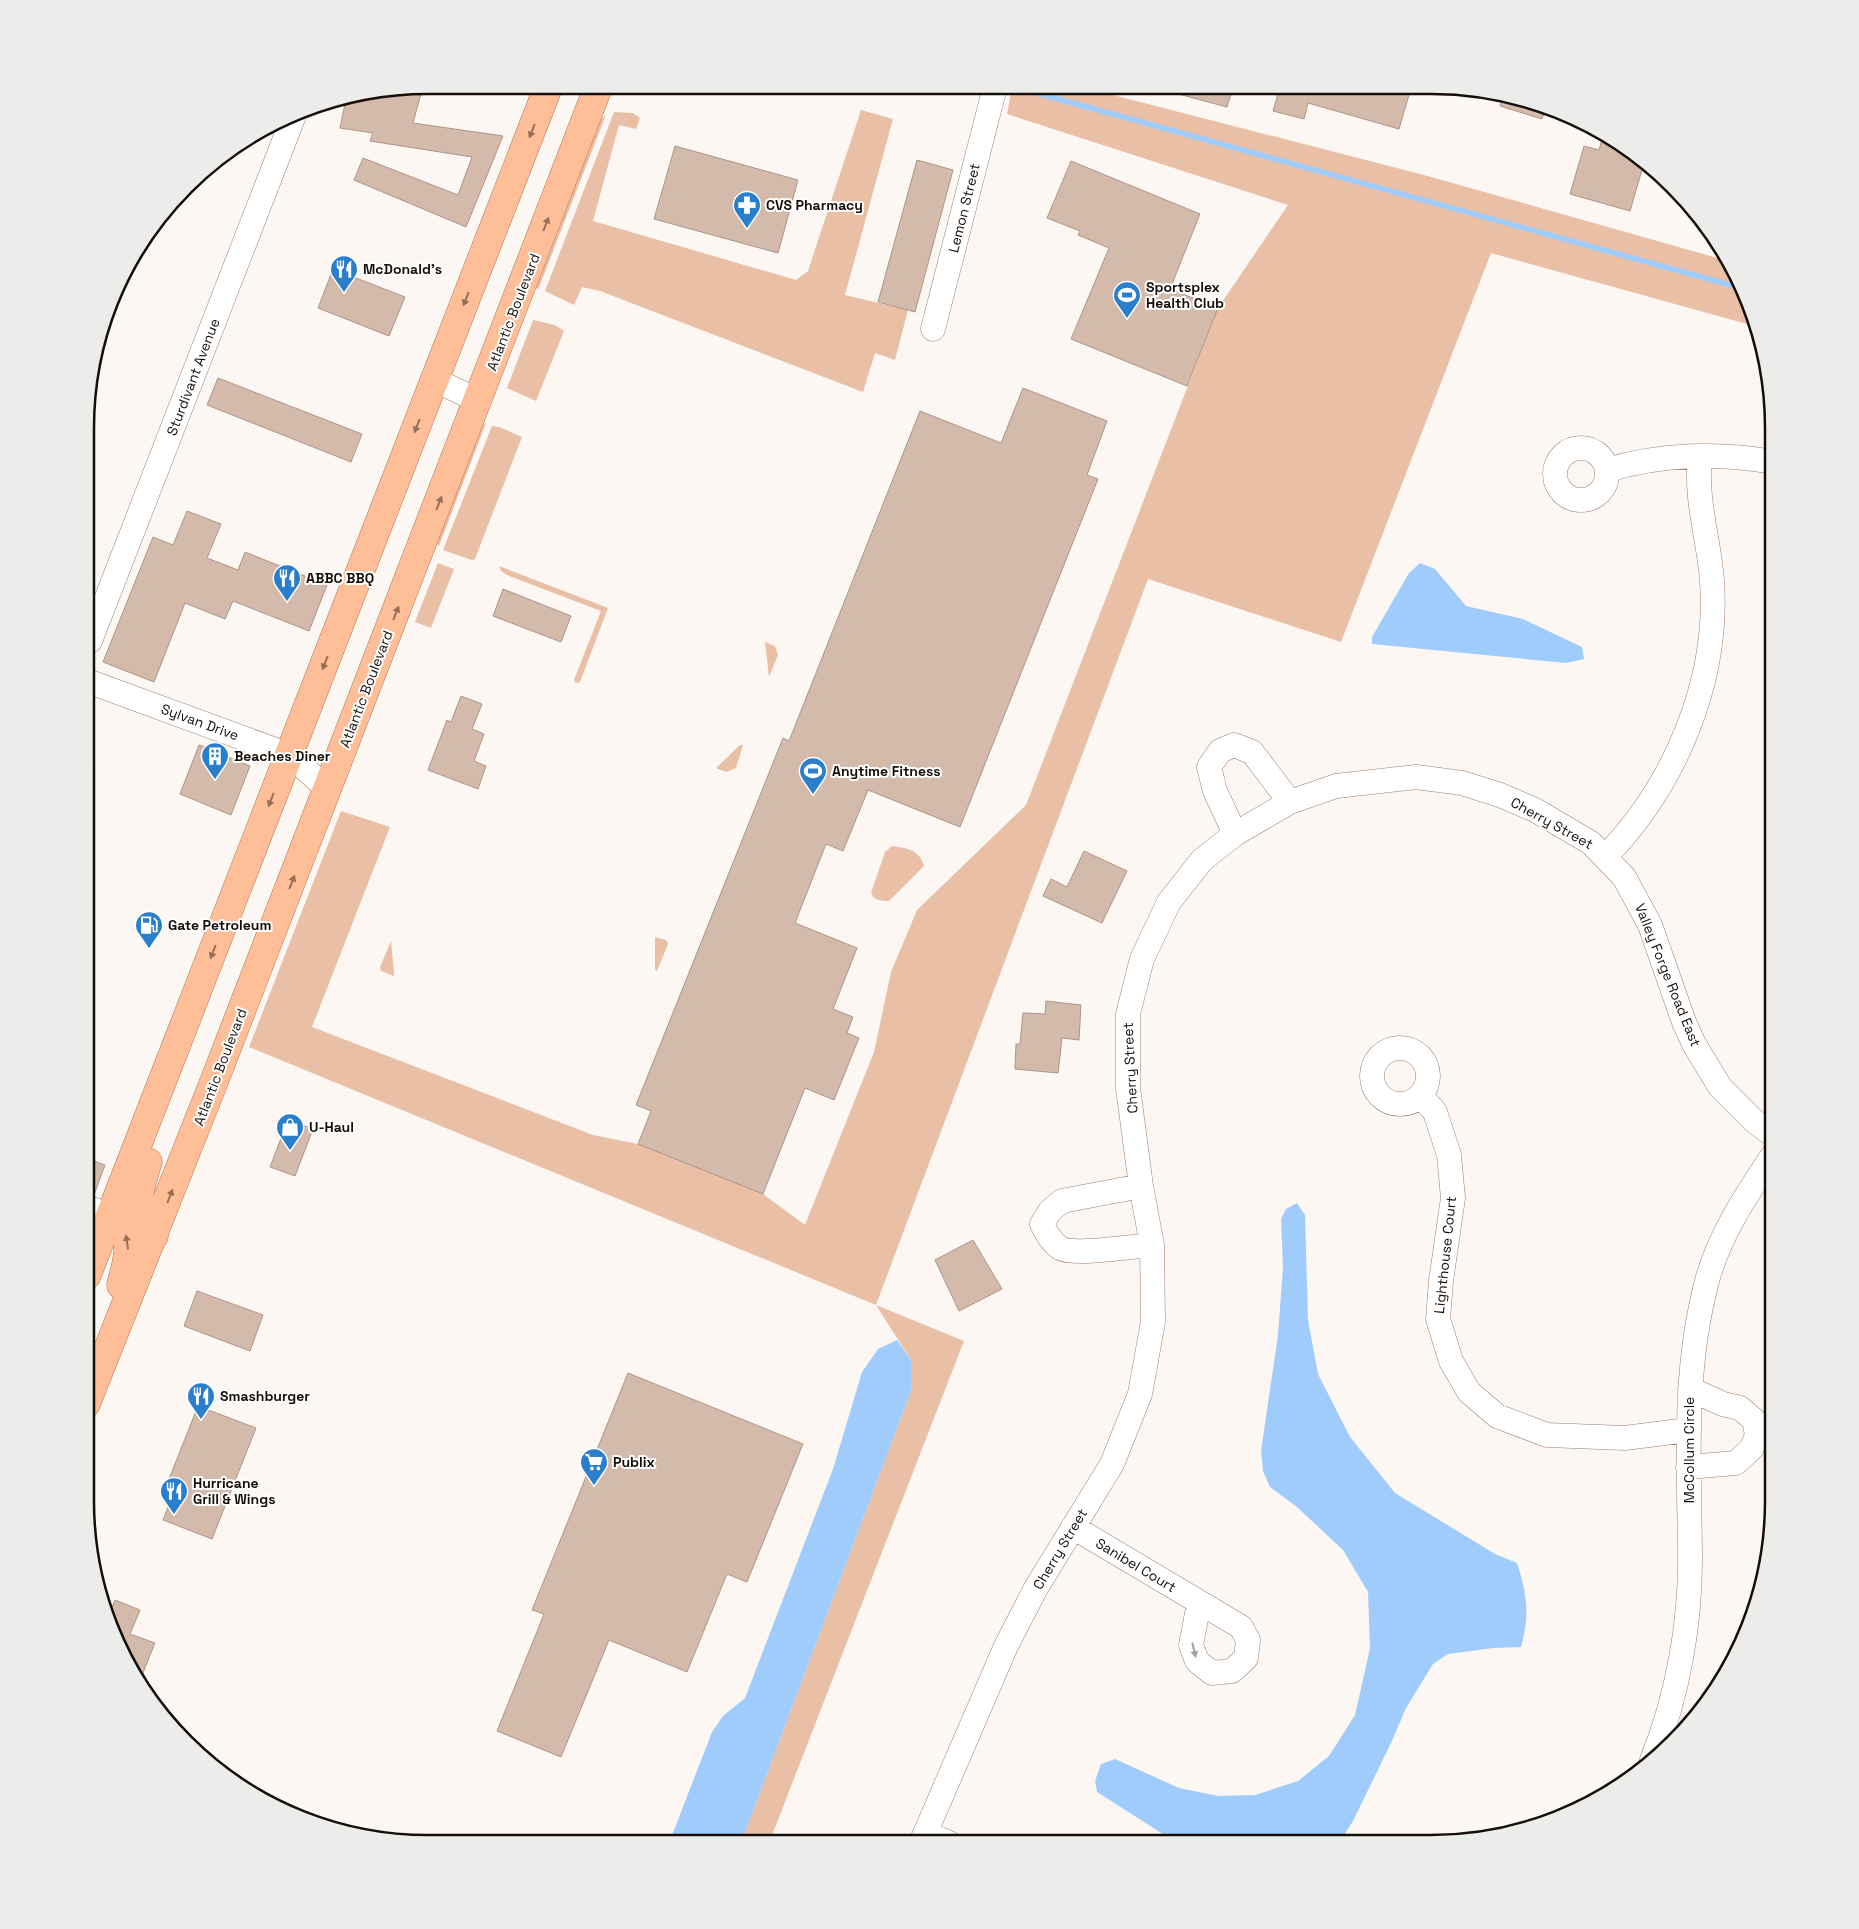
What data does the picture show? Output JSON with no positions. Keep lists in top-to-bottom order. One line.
{"streets":{"highway":["Atlantic Boulevard"],"street":["Lemon Street","Sturdivant Avenue","Sylvan Drive","Cherry Street","Valley Forge Road East","Lighthouse Court","McCollum Circle","Sanibel Court"]},"crossings":[["Atlantic Boulevard","Sylvan Drive"],["Cherry Street","Valley Forge Road East"],["Cherry Street","Sanibel Court"],["Lighthouse Court","McCollum Circle"]],"places":{"pharmacy":["CVS Pharmacy"],"restaurant":["McDonald's","ABBC BBQ","Smashburger","Hurricane Grill & Wings"],"sports":["Sportsplex Health Club","Anytime Fitness"],"building":["Beaches Diner"],"fuel station":["Gate Petroleum"],"shop":["U-Haul"],"supermarket":["Publix"]}}
